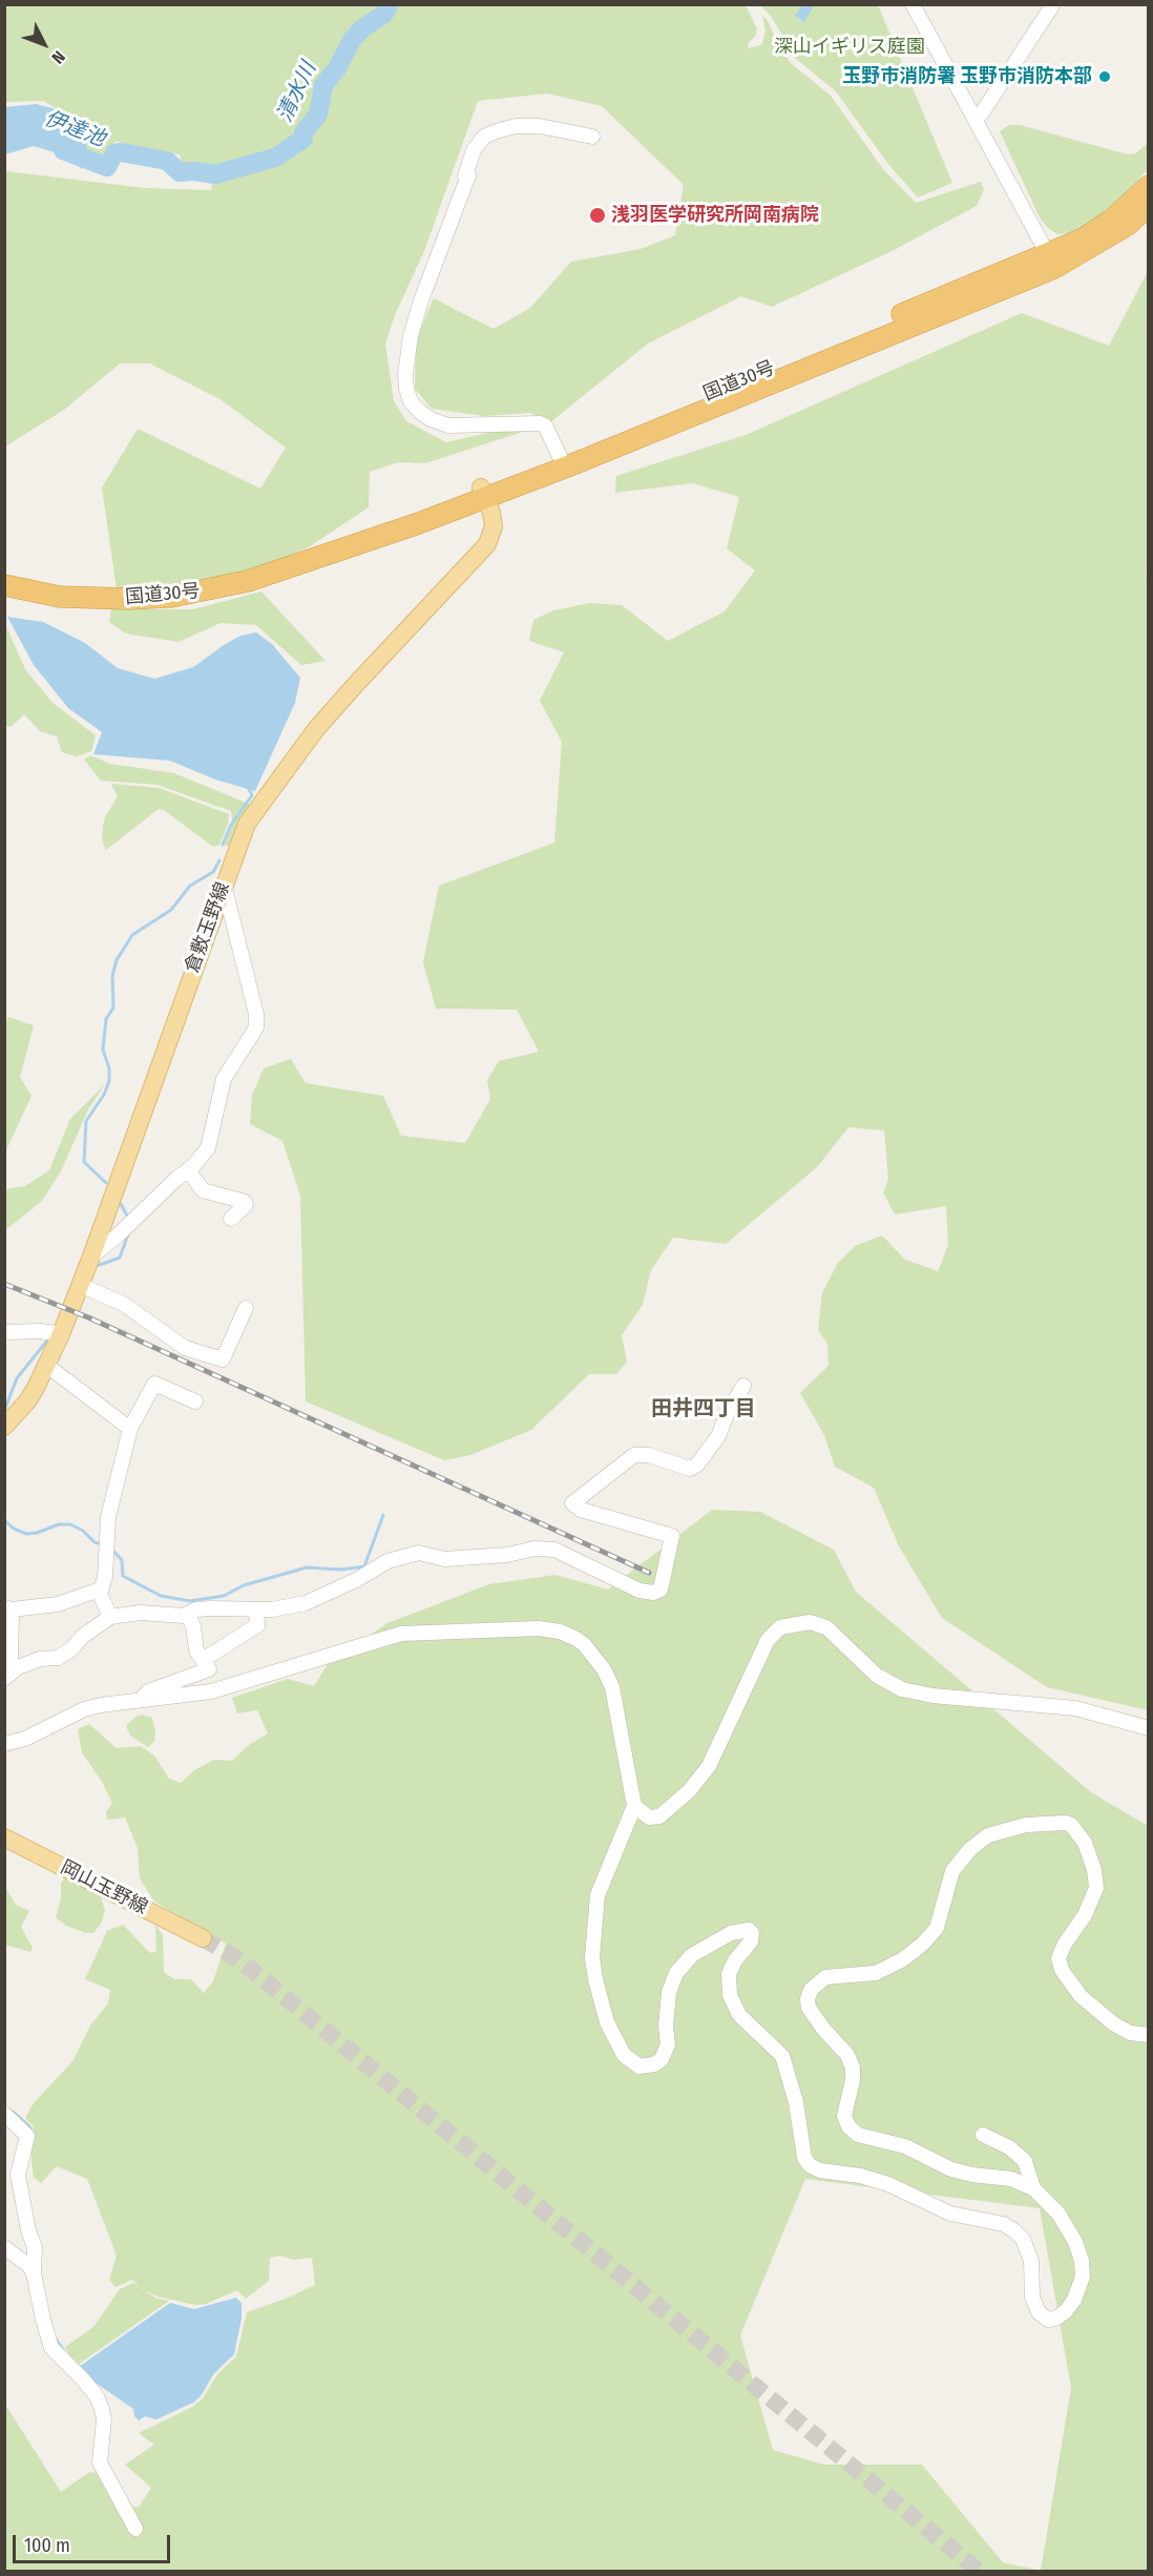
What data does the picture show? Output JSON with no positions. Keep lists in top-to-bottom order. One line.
{"streets":{"highway":["国道30号"],"main road":["倉敷玉野線","岡山玉野線"]},"crossings":[["国道30号","倉敷玉野線"]],"districts":["田井四丁目"],"water":["清水川","伊達池"],"parks":["深山イギリス庭園"],"places":["玉野市消防署 玉野市消防本部","浅羽医学研究所岡南病院"],"scale_bar":"100 m","north":"bottom right"}
